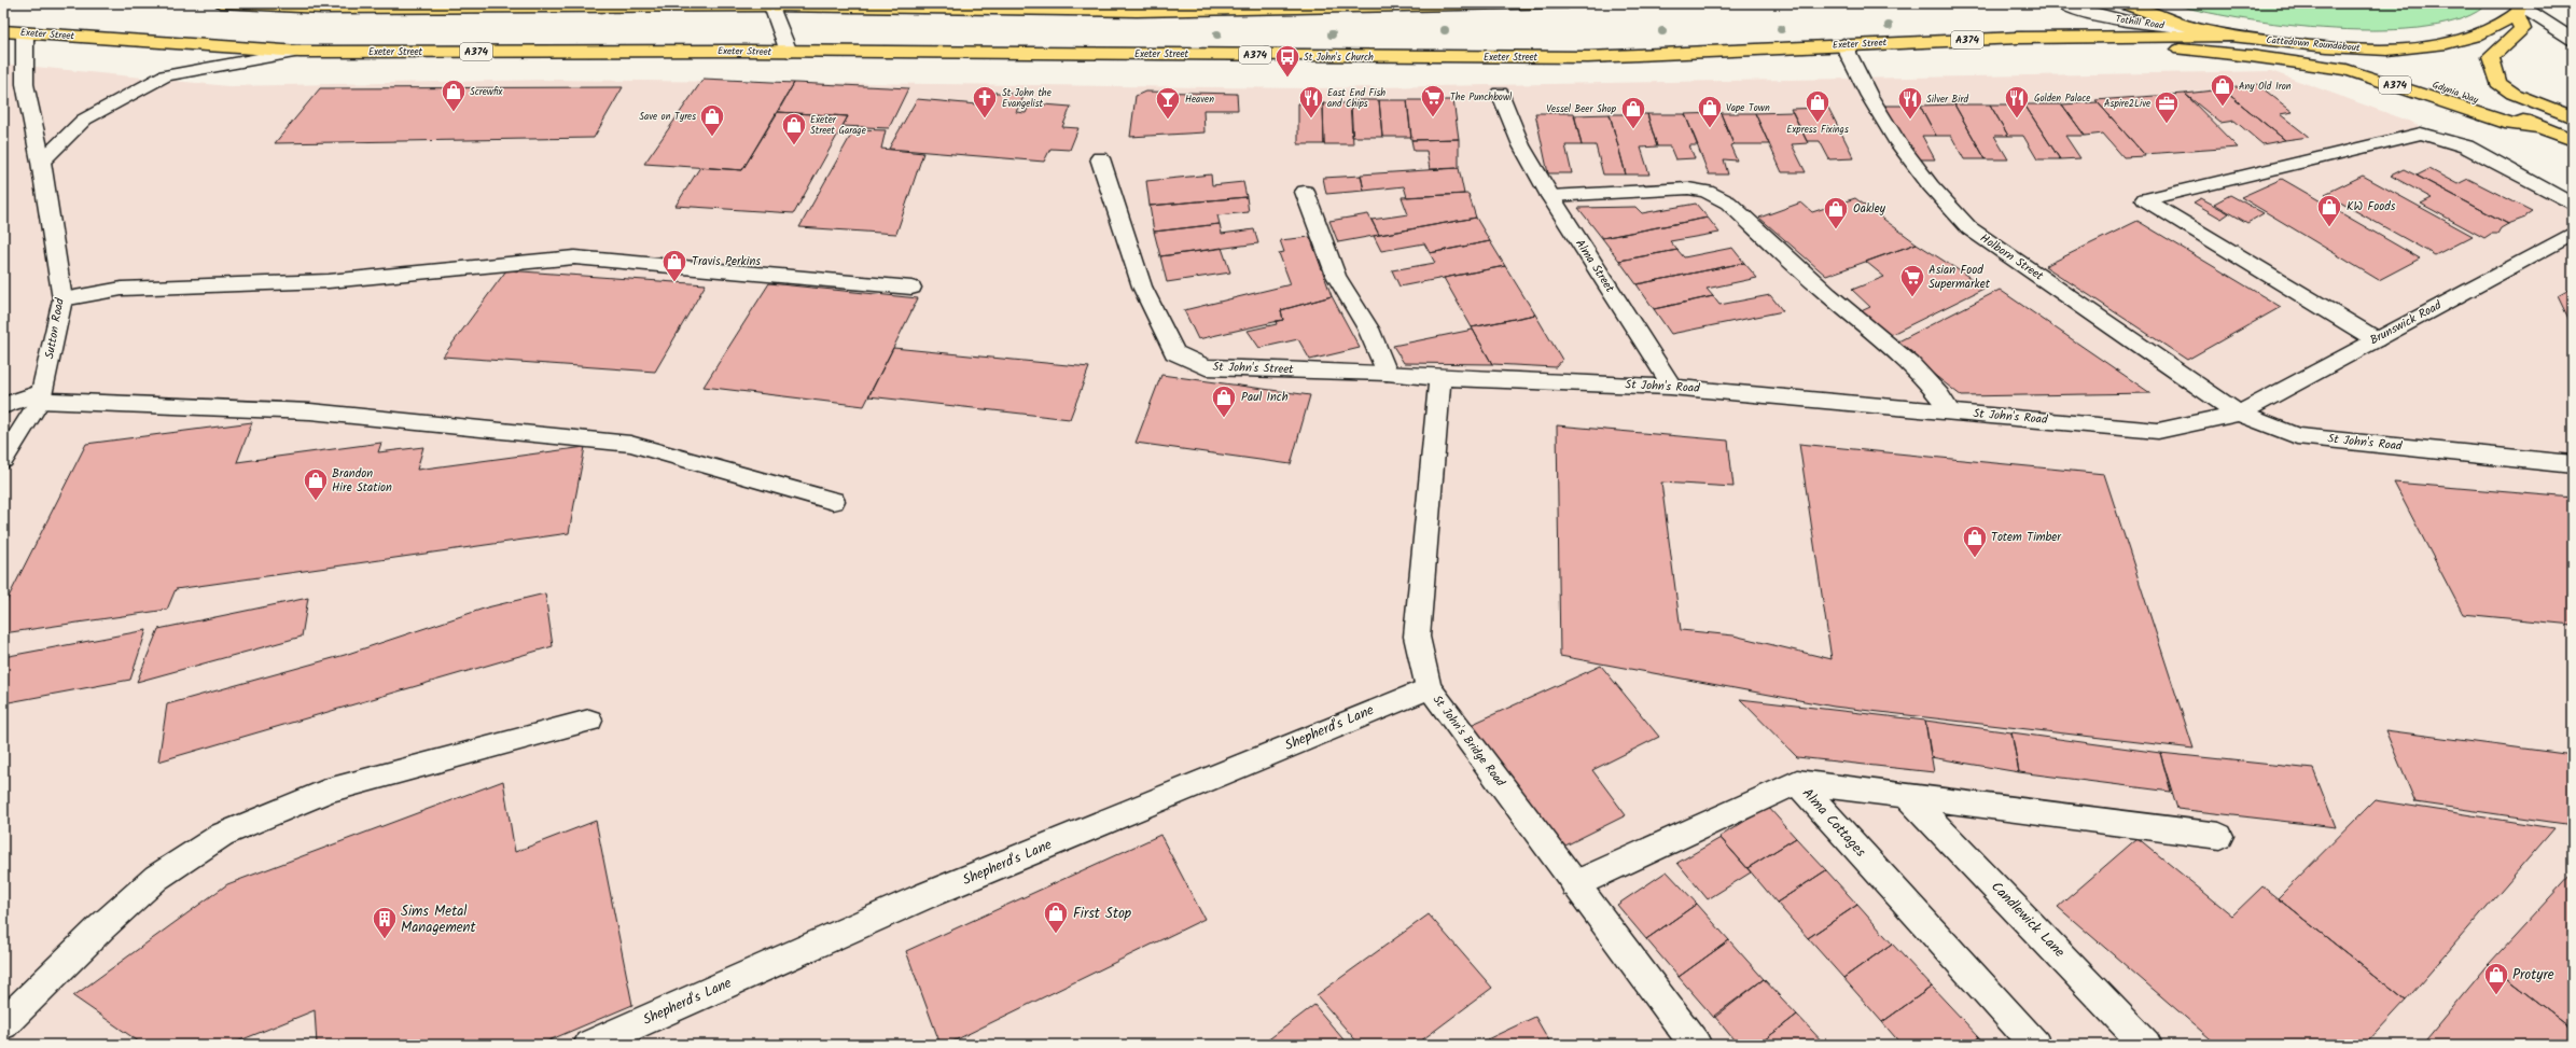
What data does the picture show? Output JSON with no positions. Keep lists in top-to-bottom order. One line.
{"streets":{"main road":["Exeter Street","A374","Cattedown Roundabout","Gdynia Way"],"street":["Tothill Road","Holborn Street","Alma Street","Brunswick Road","Sutton Road","St John's Street","St John's Road","Shepherd's Lane","St John's Bridge Road","Alma Cottages","Candlewick Lane"]},"crossings":[["Tothill Road","Cattedown Roundabout"],["Exeter Street","A374"],["Exeter Street","Cattedown Roundabout"],["Exeter Street","Holborn Street"],["Exeter Street","Sutton Road"],["A374","Gdynia Way"],["Cattedown Roundabout","Gdynia Way"],["Holborn Street","Brunswick Road"],["Holborn Street","St John's Road"],["Alma Street","St John's Road"],["Brunswick Road","St John's Road"],["St John's Street","St John's Road"],["St John's Street","St John's Bridge Road"],["St John's Road","St John's Bridge Road"],["Shepherd's Lane","St John's Bridge Road"],["St John's Bridge Road","Alma Cottages"]],"places":{"bus stop":["St John's Church"],"shop":["Any Old Iron","Screwfix","Express Fixings","Vape Town","Vessel Beer Shop","Save on Tyres","Exeter Street Garage","KW Foods","Oakley","Travis Perkins","Paul Inch","Brandon Hire Station","Totem Timber","First Stop","Protyre"],"supermarket":["The Punchbowl","Asian Food Supermarket"],"church":["St John the Evangelist"],"restaurant":["East End Fish and Chips","Golden Palace","Silver Bird"],"bar":["Heaven"],"office":["Aspire2Live"],"building":["Sims Metal Management"]}}
